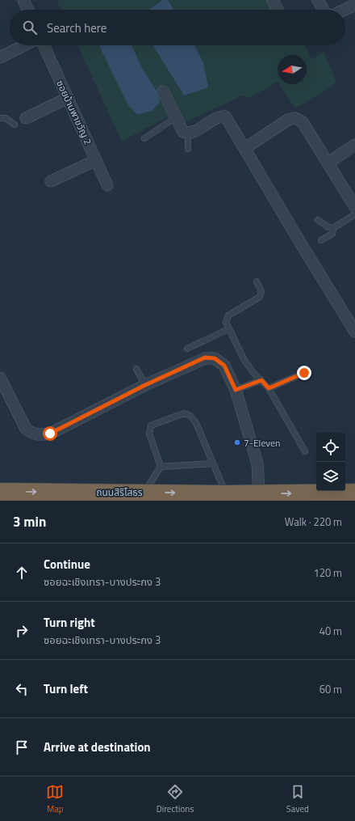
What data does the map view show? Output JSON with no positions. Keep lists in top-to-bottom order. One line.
{"streets":{"highway":["ถนนสิริโสธร"],"street":["ซอยบ้านพาขวัญ 2"]},"one_way":["ถนนสิริโสธร"],"places":["7-Eleven"],"north":"left","page":{"search":"Search here","heading":["3 min","Walk · 220 m"],"list":[["Continue","ซอยฉะเชิงเทรา-บางประกง 3","120 m"],["Turn right","ซอยฉะเชิงเทรา-บางประกง 3","40 m"],["Turn left","60 m"],"Arrive at destination"],"nav":["Map","Directions","Saved"]}}
